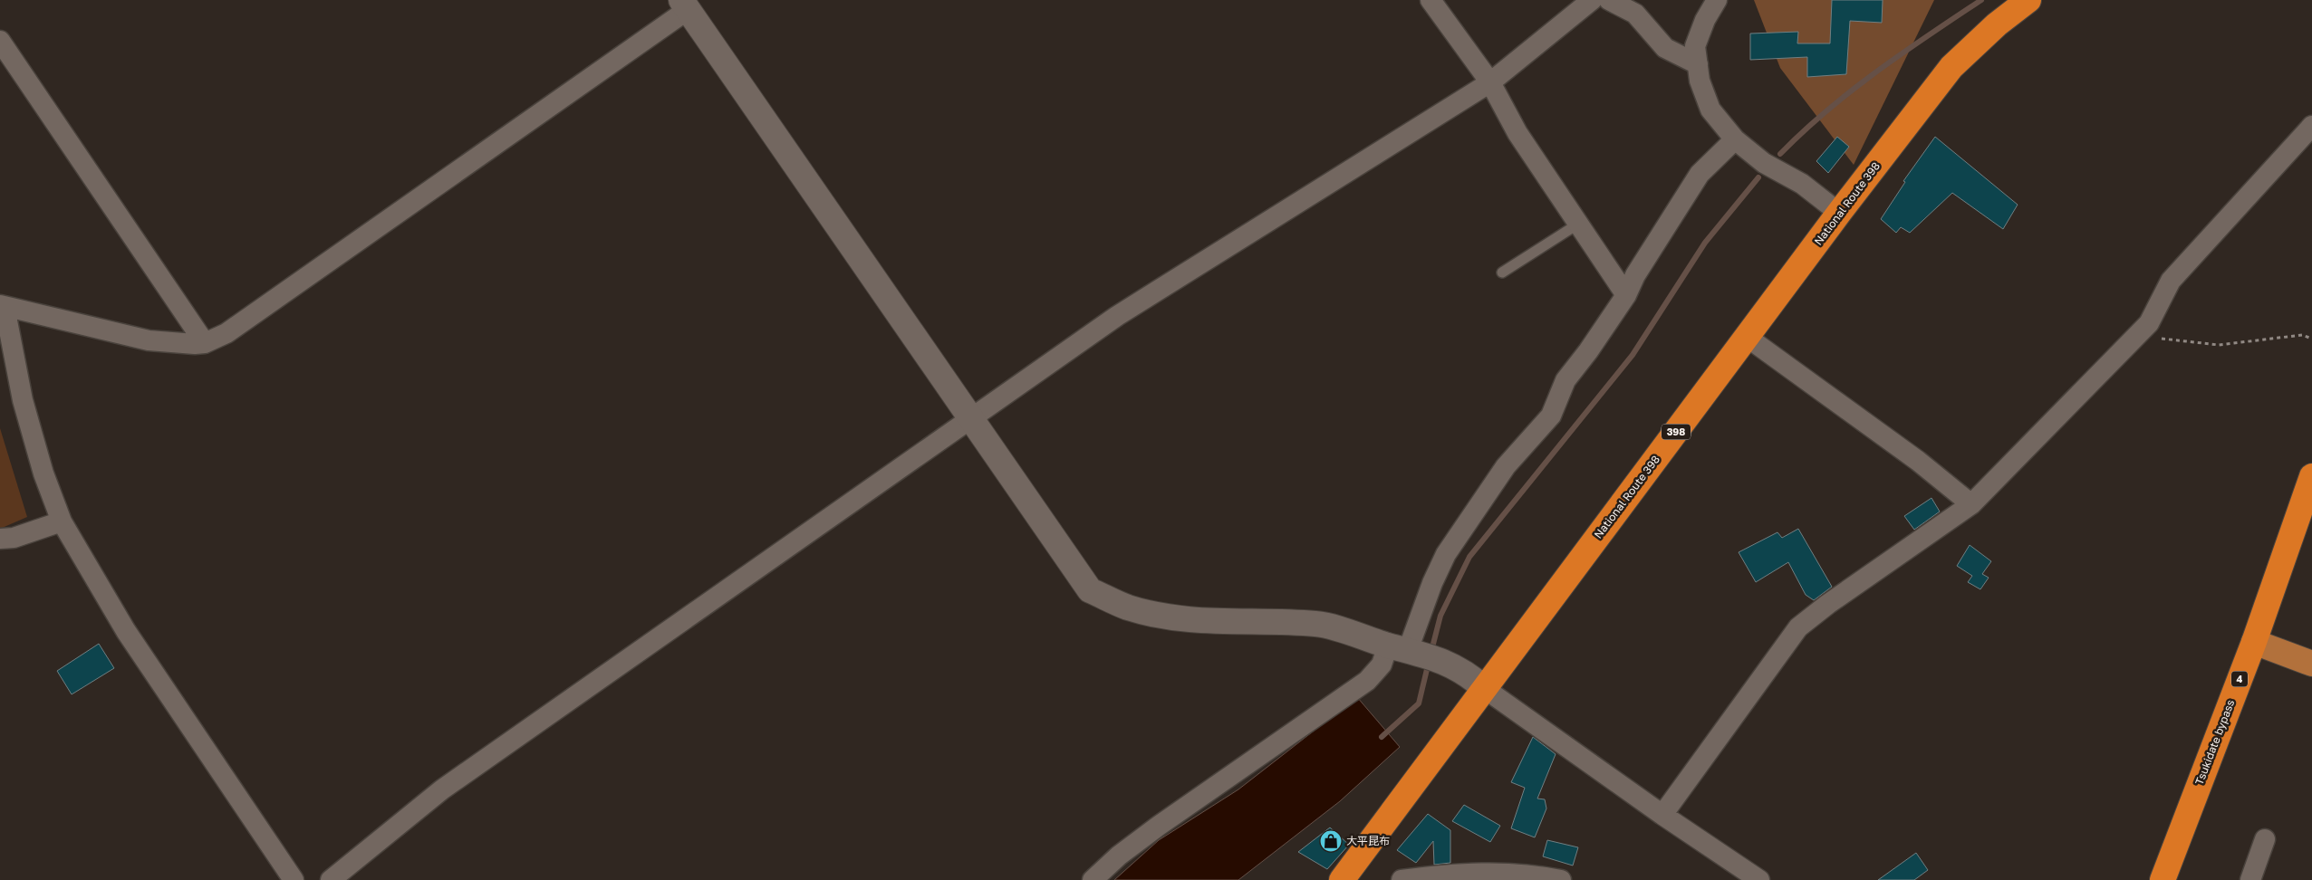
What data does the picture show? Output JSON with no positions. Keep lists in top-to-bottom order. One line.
{"streets":{"highway":["National Route 398","398","4","Tsukidate bypass"]},"places":{"shop":["大平昆布"]}}
